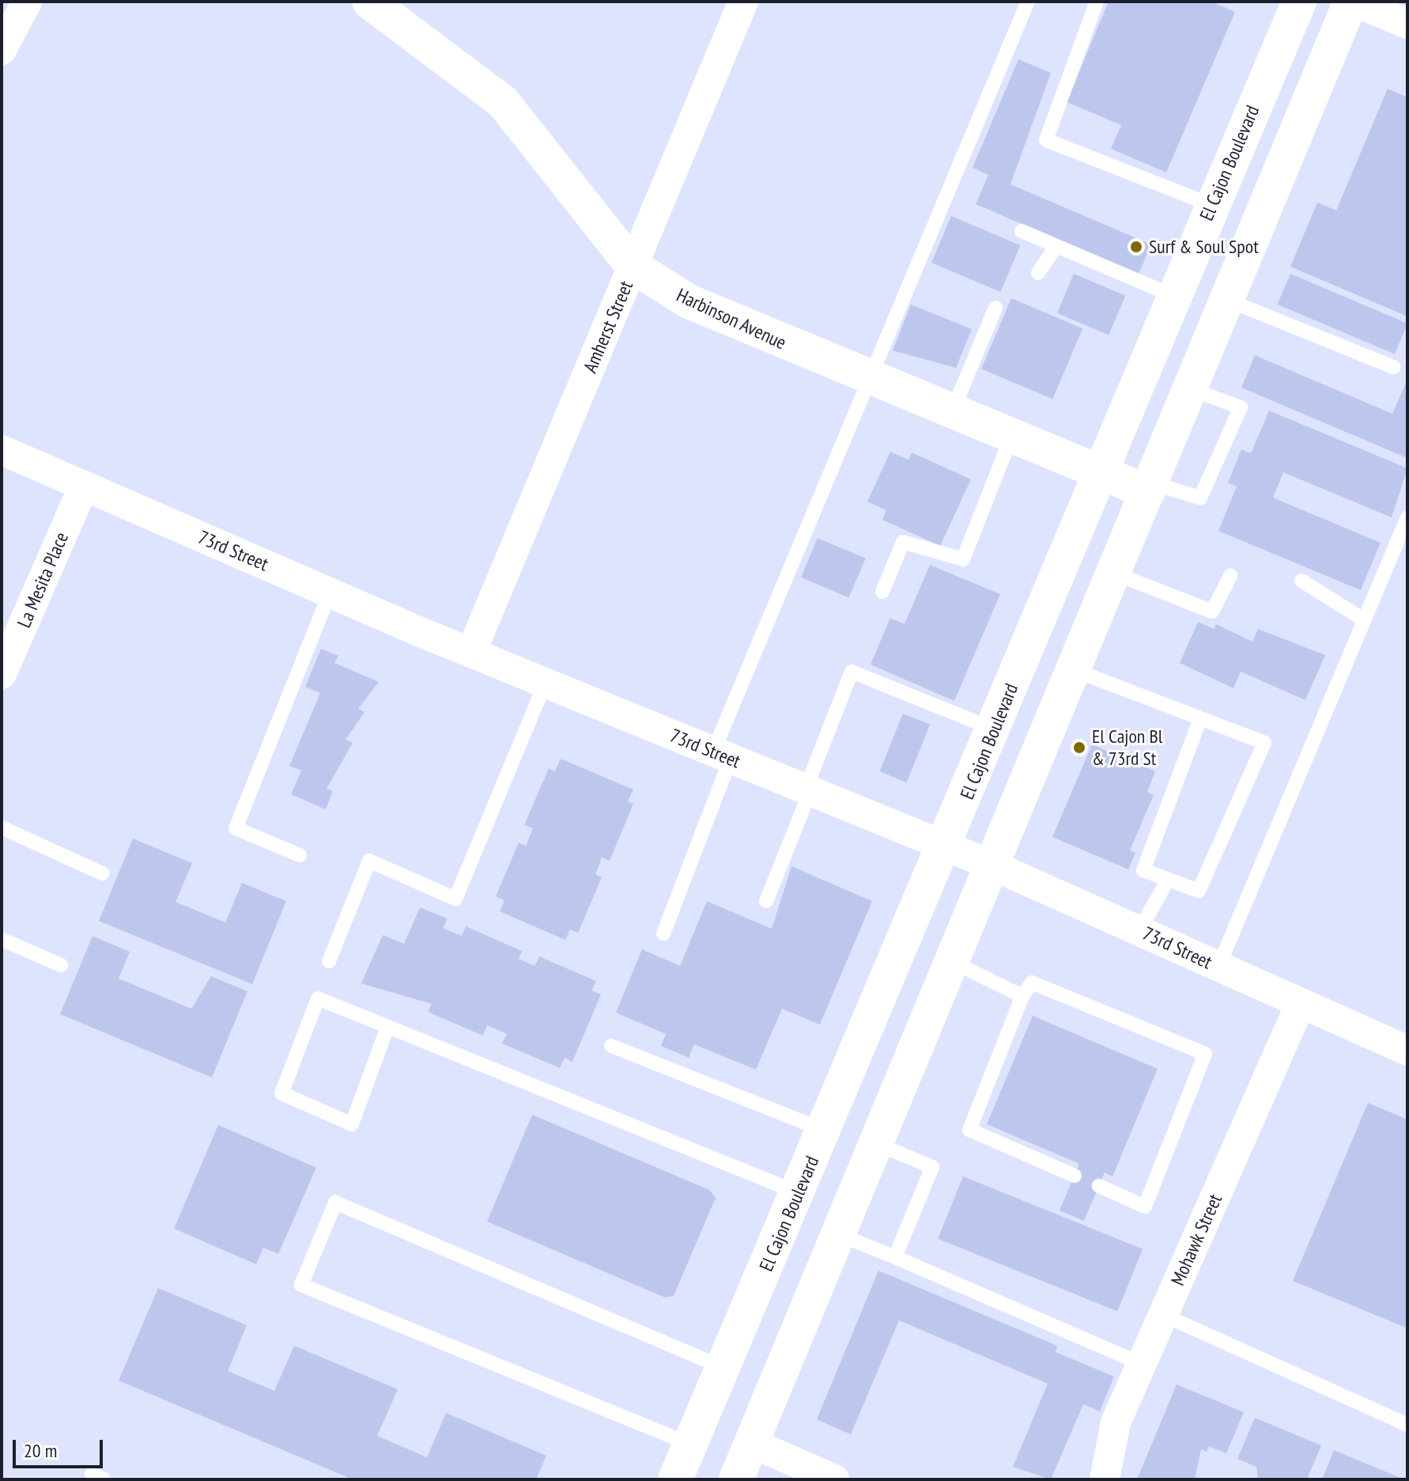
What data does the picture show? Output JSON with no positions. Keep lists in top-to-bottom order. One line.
{"streets":{"main road":["El Cajon Boulevard","Harbinson Avenue"],"street":["Amherst Street","73rd Street","La Mesita Place","Mohawk Street"]},"crossings":[["El Cajon Boulevard","Harbinson Avenue"],["El Cajon Boulevard","73rd Street"],["Harbinson Avenue","Amherst Street"],["Amherst Street","73rd Street"],["73rd Street","La Mesita Place"],["73rd Street","Mohawk Street"]],"places":["Surf & Soul Spot","El Cajon Bl & 73rd St"],"scale_bar":"20 m"}
